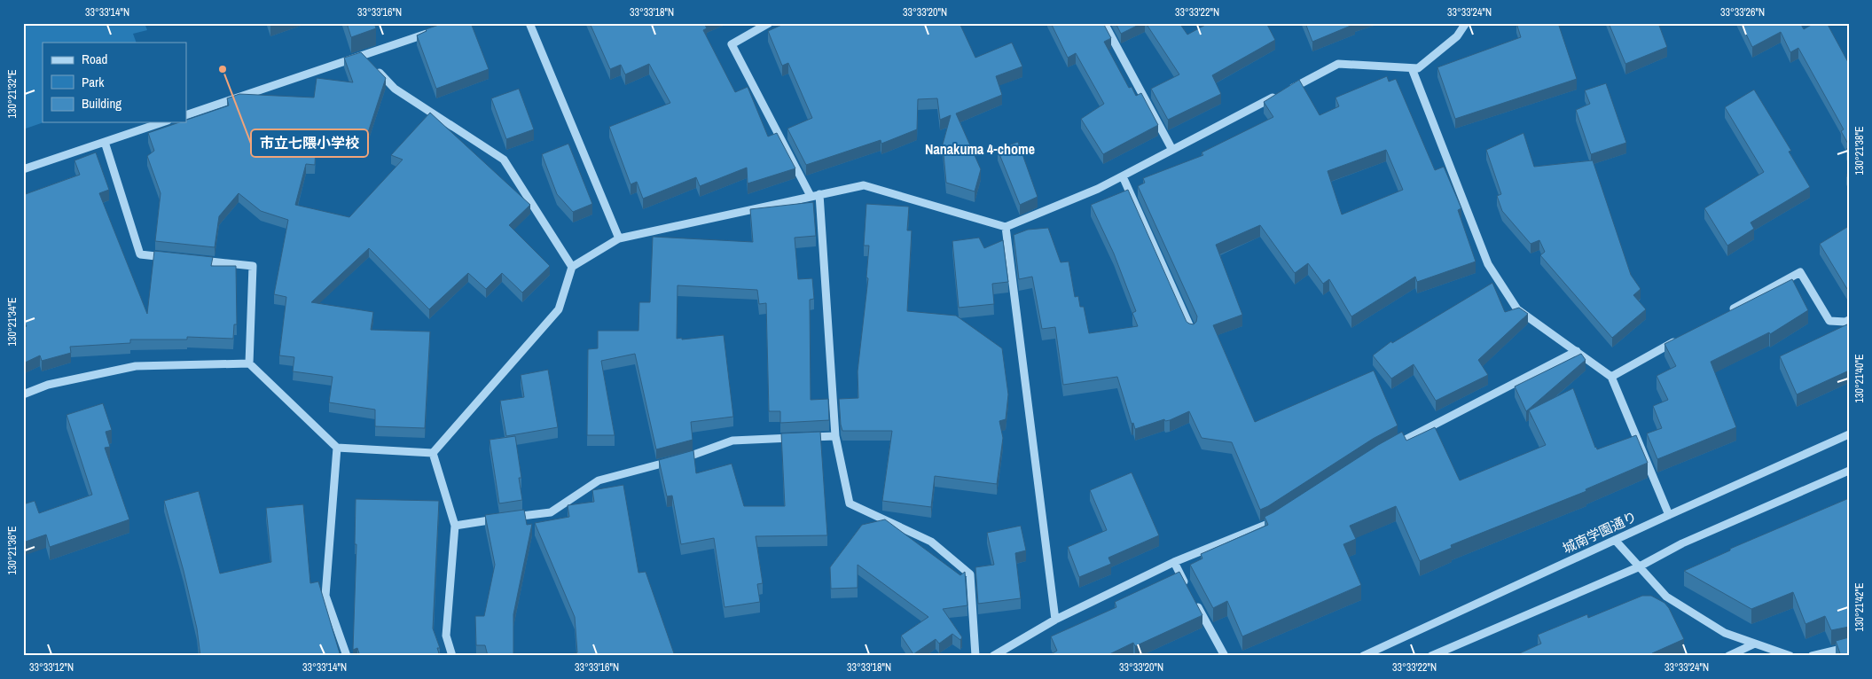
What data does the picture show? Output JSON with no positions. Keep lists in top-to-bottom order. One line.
{"streets":{"street":["城南学園通り"]},"districts":["Nanakuma 4-chome"],"places":["市立七隈小学校"],"legend":["Road","Park","Building"],"coordinates":["33°33'14\"N","33°33'16\"N","33°33'18\"N","33°33'20\"N","33°33'22\"N","33°33'24\"N","33°33'26\"N","130°21'32\"E","130°21'38\"E","130°21'34\"E","130°21'40\"E","130°21'36\"E","130°21'42\"E","33°33'12\"N"]}
